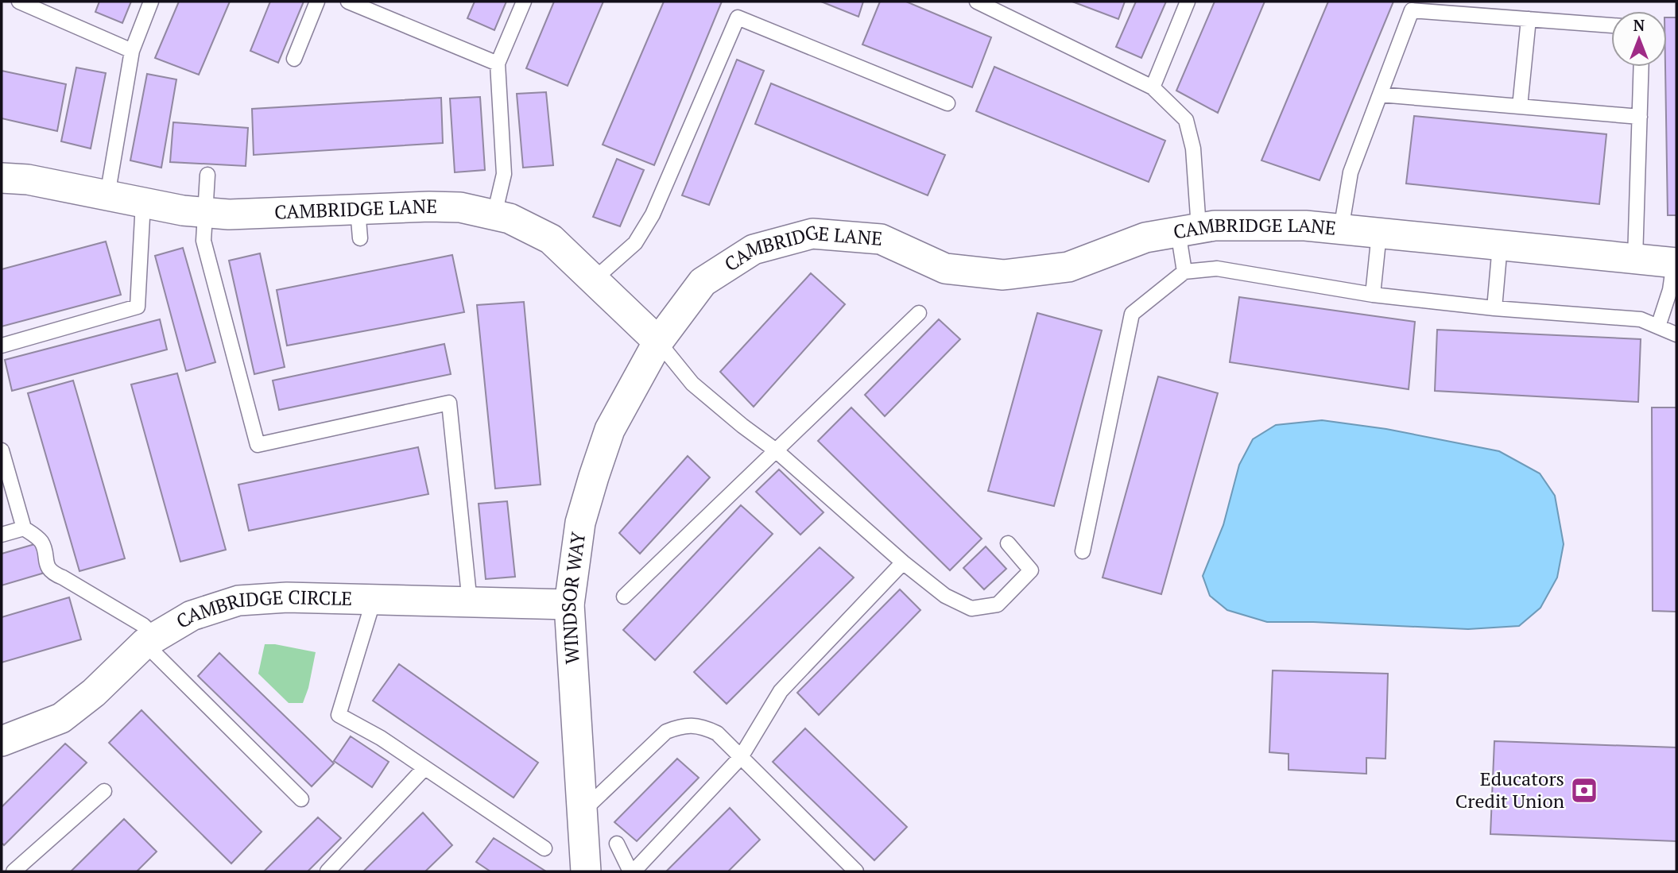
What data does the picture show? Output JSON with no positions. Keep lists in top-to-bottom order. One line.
{"streets":{"street":["CAMBRIDGE LANE","WINDSOR WAY","CAMBRIDGE CIRCLE"]},"crossings":[["CAMBRIDGE LANE","WINDSOR WAY"],["WINDSOR WAY","CAMBRIDGE CIRCLE"]],"places":{"bank":["Educators Credit Union"]},"north":"top"}
